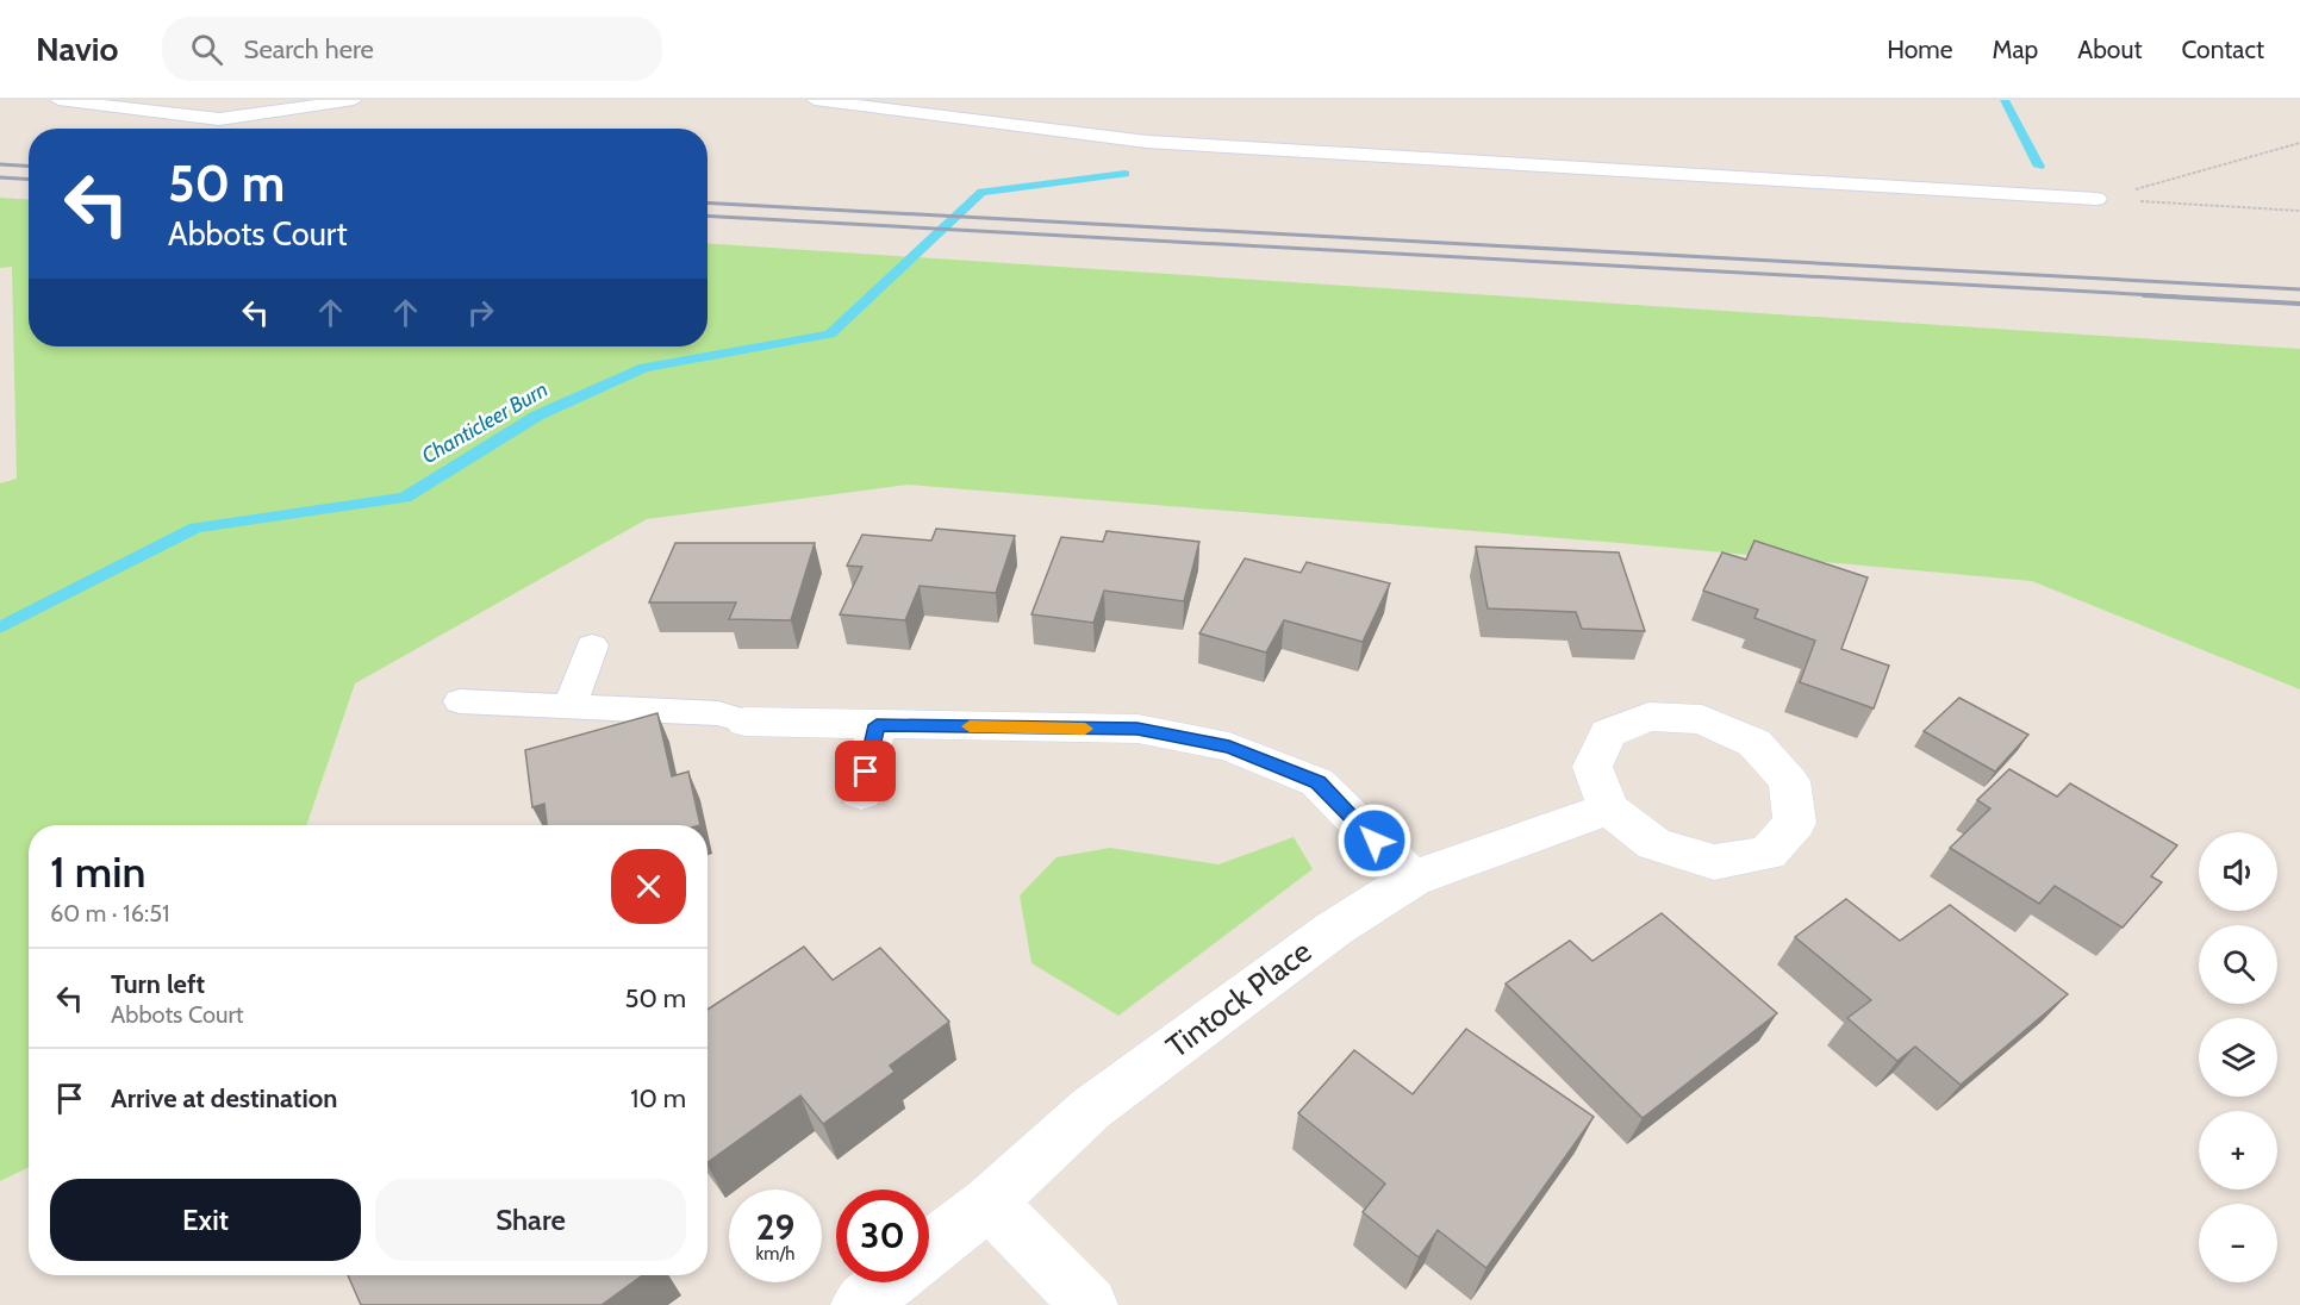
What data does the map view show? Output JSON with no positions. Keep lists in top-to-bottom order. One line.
{"streets":{"street":["Tintock Place"]},"water":["Chanticleer Burn"],"page":{"header":"Navio","search":"Search here","nav":["Home","Map","About","Contact"],"turn":["50 m","Abbots Court"],"heading":["1 min","60 m · 16:51"],"map_buttons":["+","−"],"list":[{"name":"Turn left","note":"Abbots Court","value":"50 m"},{"name":"Arrive at destination","value":"10 m"}],"buttons":["Exit","Share"],"speed":"29 km/h","limit":"30"}}
